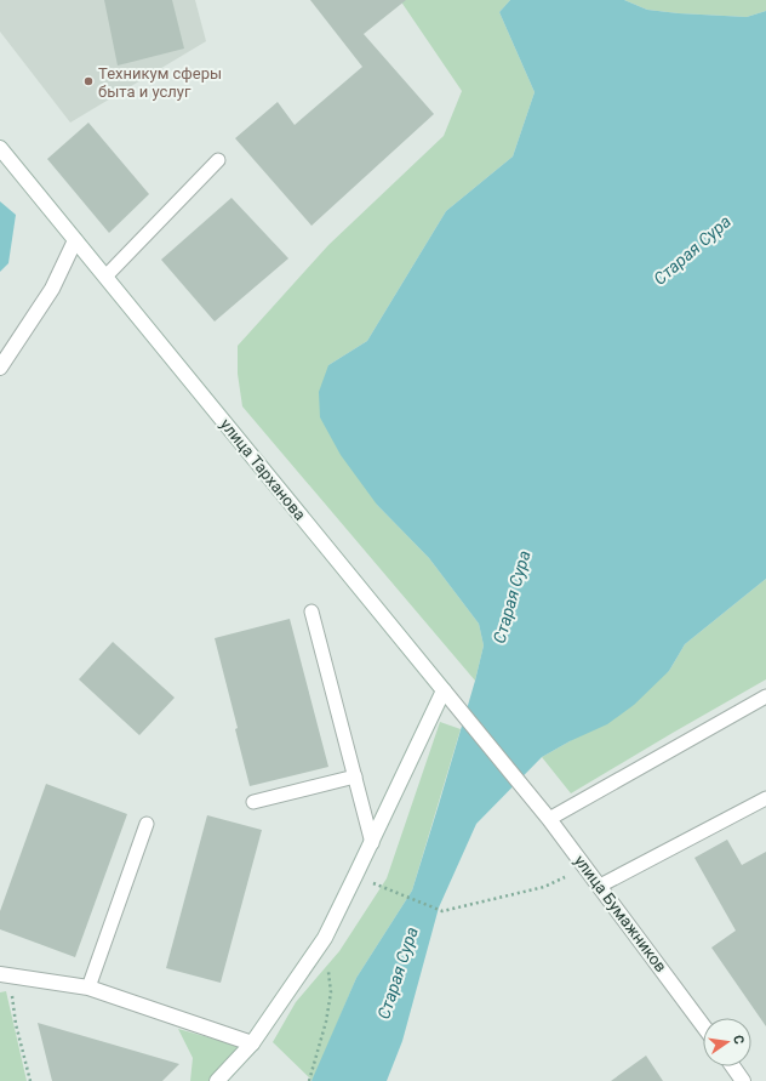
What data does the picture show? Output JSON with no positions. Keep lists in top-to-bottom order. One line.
{"streets":{"street":["улица Тарханова","улица Бумажников"]},"crossings":[["улица Тарханова","улица Бумажников"]],"water":["Старая Сура"],"places":["Техникум сферы быта и услуг"],"north":"right"}
